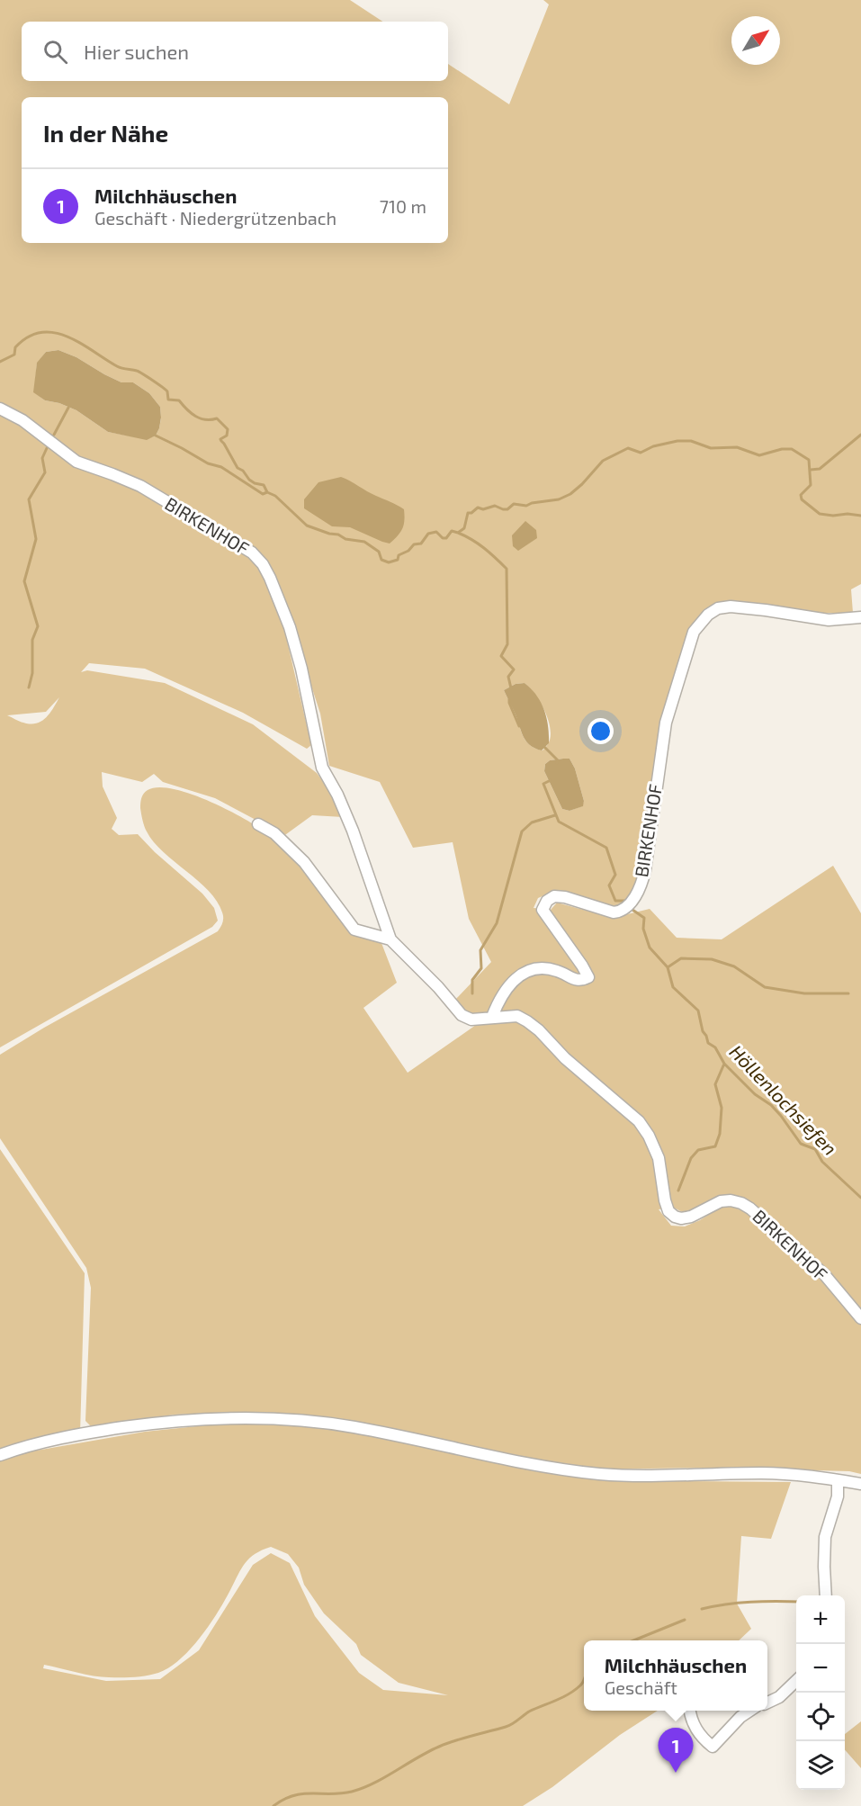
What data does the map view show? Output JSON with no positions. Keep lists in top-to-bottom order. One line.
{"streets":{"street":["BIRKENHOF"]},"water":["Höllenlochsiefen"],"north":"top right","page":{"search":"Hier suchen","heading":"In der Nähe","list":[{"mark":"1","name":"Milchhäuschen","note":"Geschäft · Niedergrützenbach","value":"710 m"}],"map_buttons":["+","−"],"popup":["Milchhäuschen","Geschäft"],"pins":"1"}}
